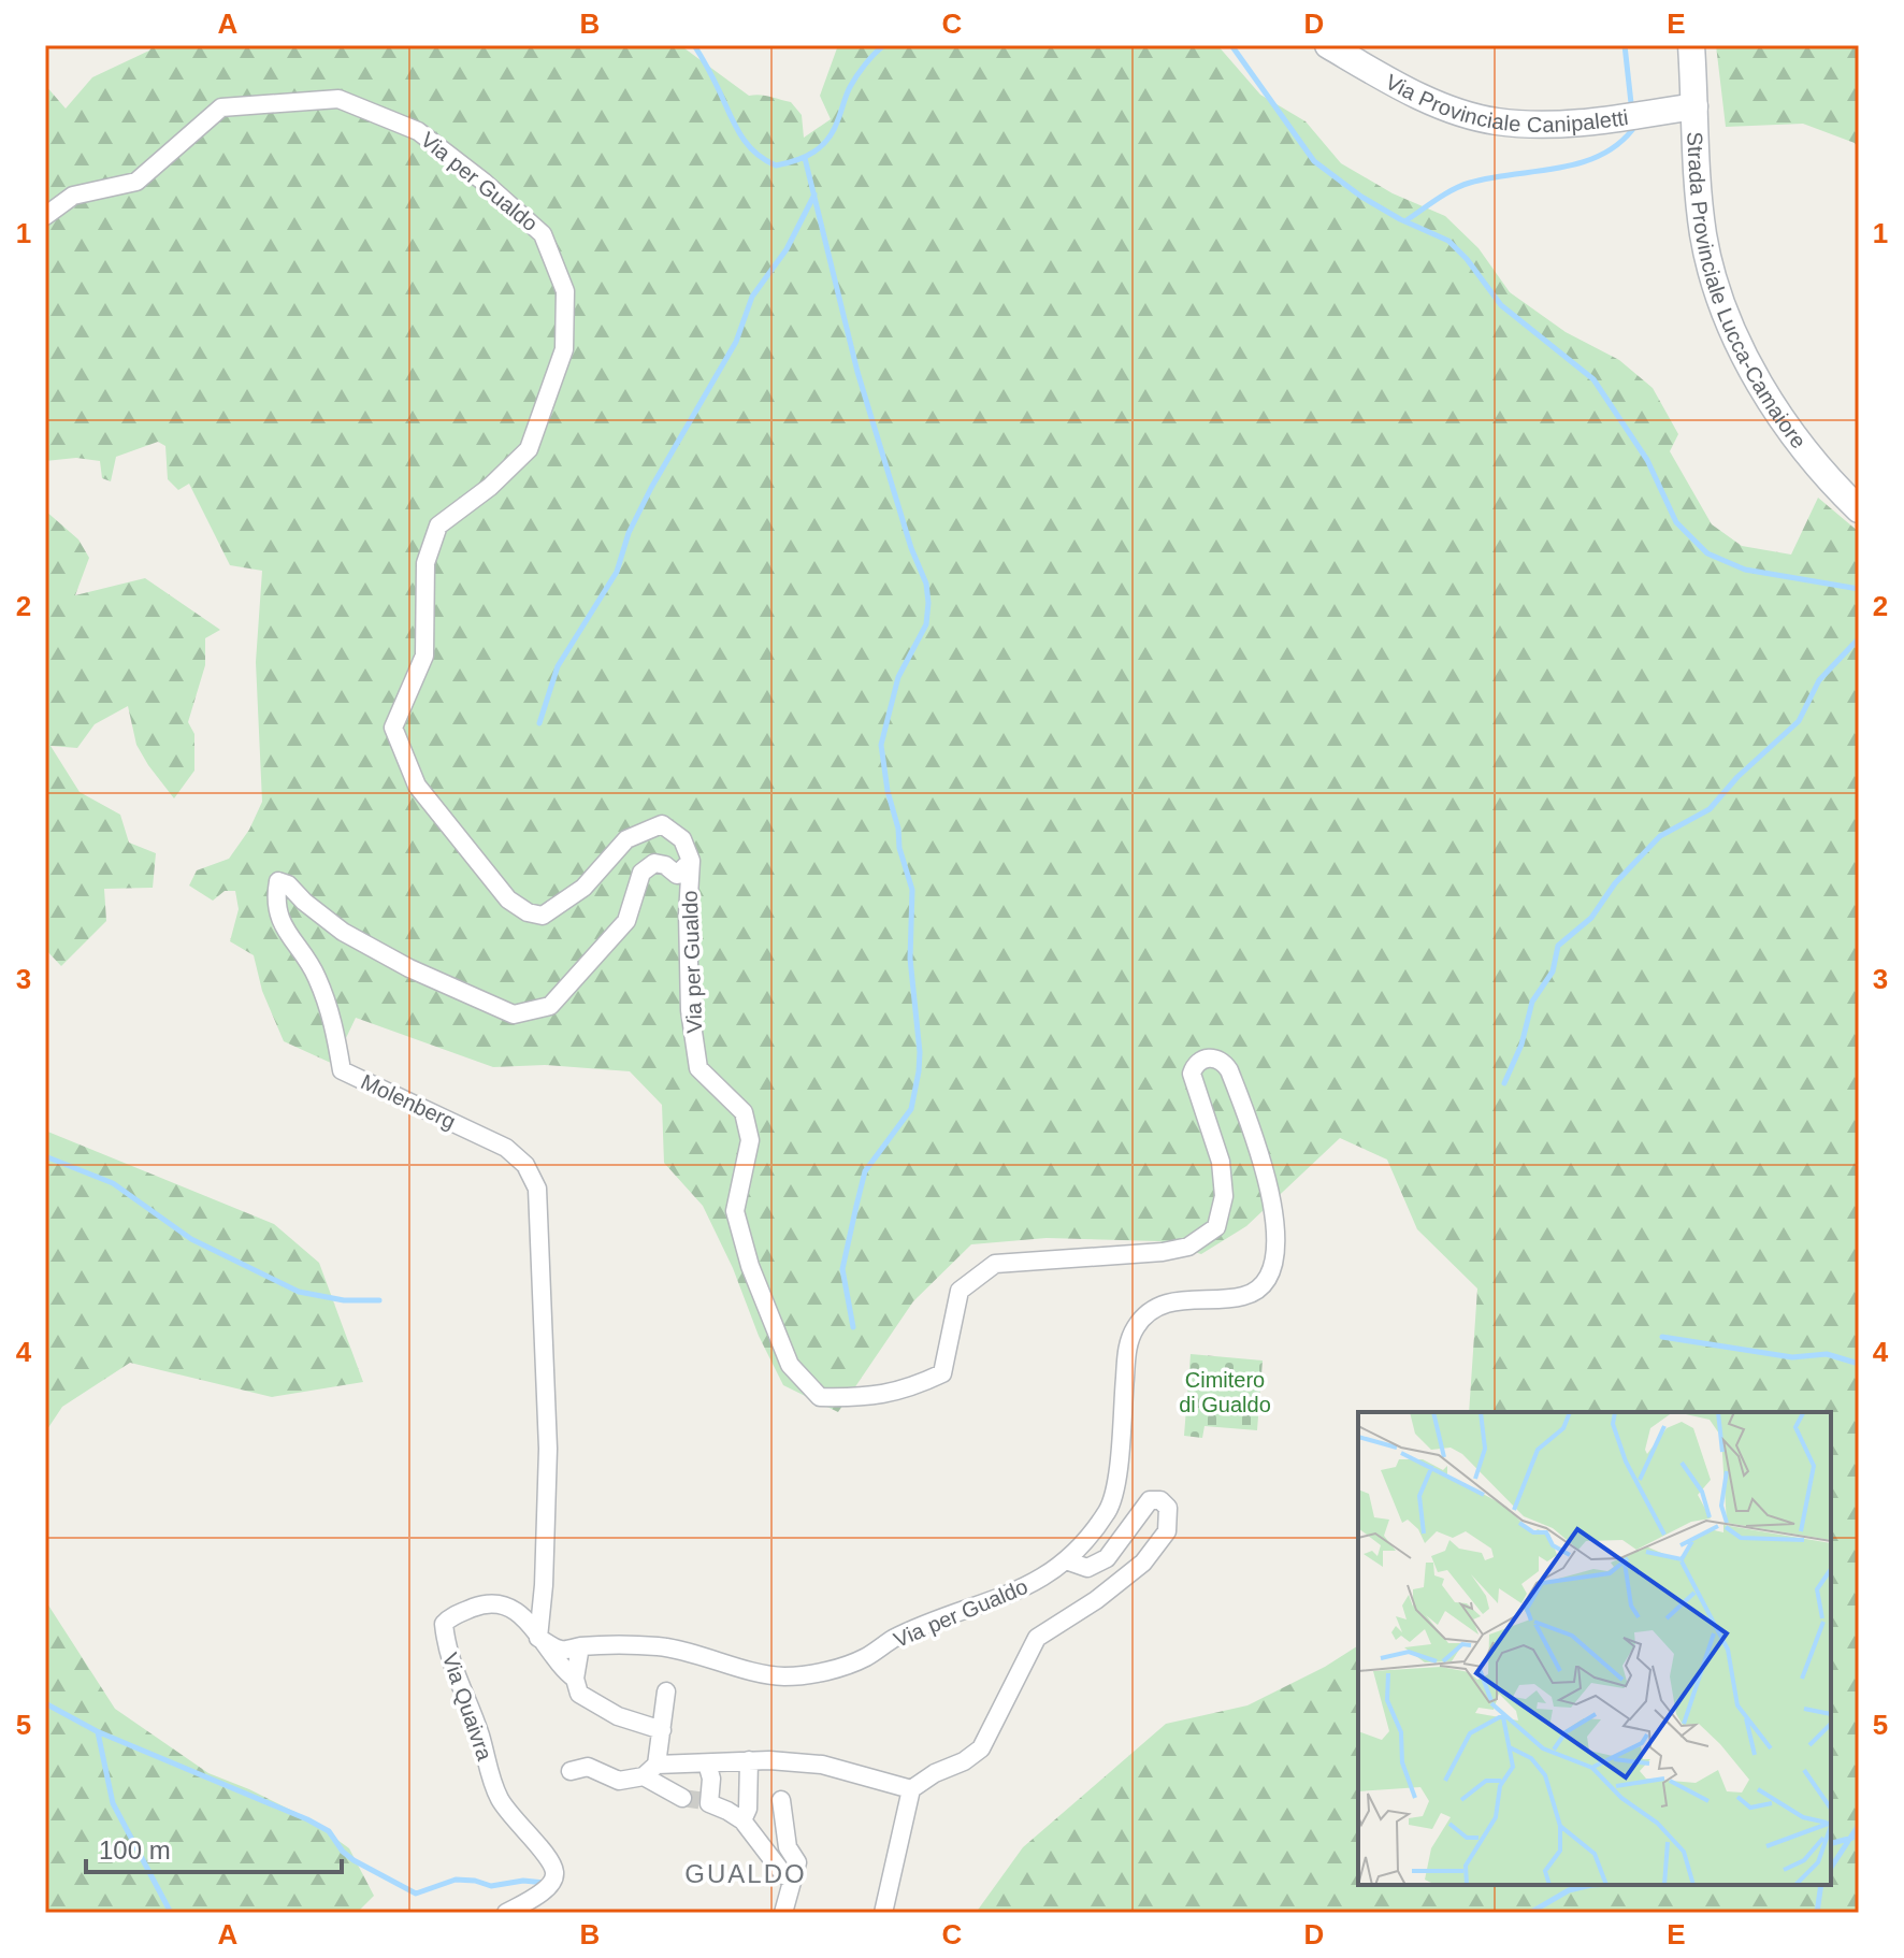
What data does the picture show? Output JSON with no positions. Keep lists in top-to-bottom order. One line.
{"streets":{"main road":["Via Provinciale Canipaletti","Strada Provinciale Lucca-Camaiore"],"street":["Via per Gualdo","Molenberg","Via Quaivra"]},"crossings":[["Via Provinciale Canipaletti","Strada Provinciale Lucca-Camaiore"],["Via per Gualdo","Molenberg"],["Via per Gualdo","Via Quaivra"],["Molenberg","Via Quaivra"]],"districts":["GUALDO"],"parks":["Cimitero di Gualdo"],"scale_bar":"100 m","grid":{"columns":["A","B","C","D","E"],"rows":["1","2","3","4","5"]}}
